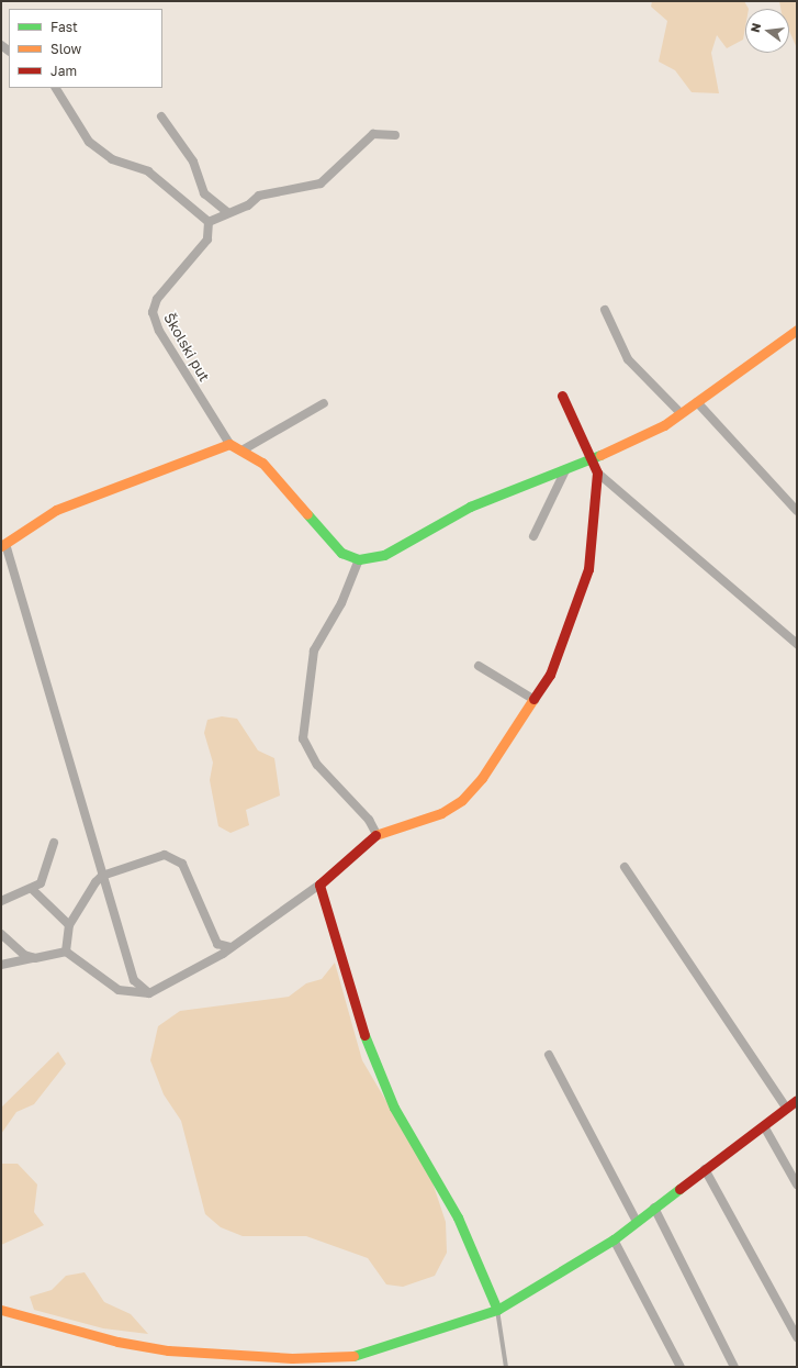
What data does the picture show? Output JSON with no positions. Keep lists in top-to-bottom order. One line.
{"streets":{"street":["Školski put"]},"legend":["Fast","Slow","Jam"],"north":"left"}
